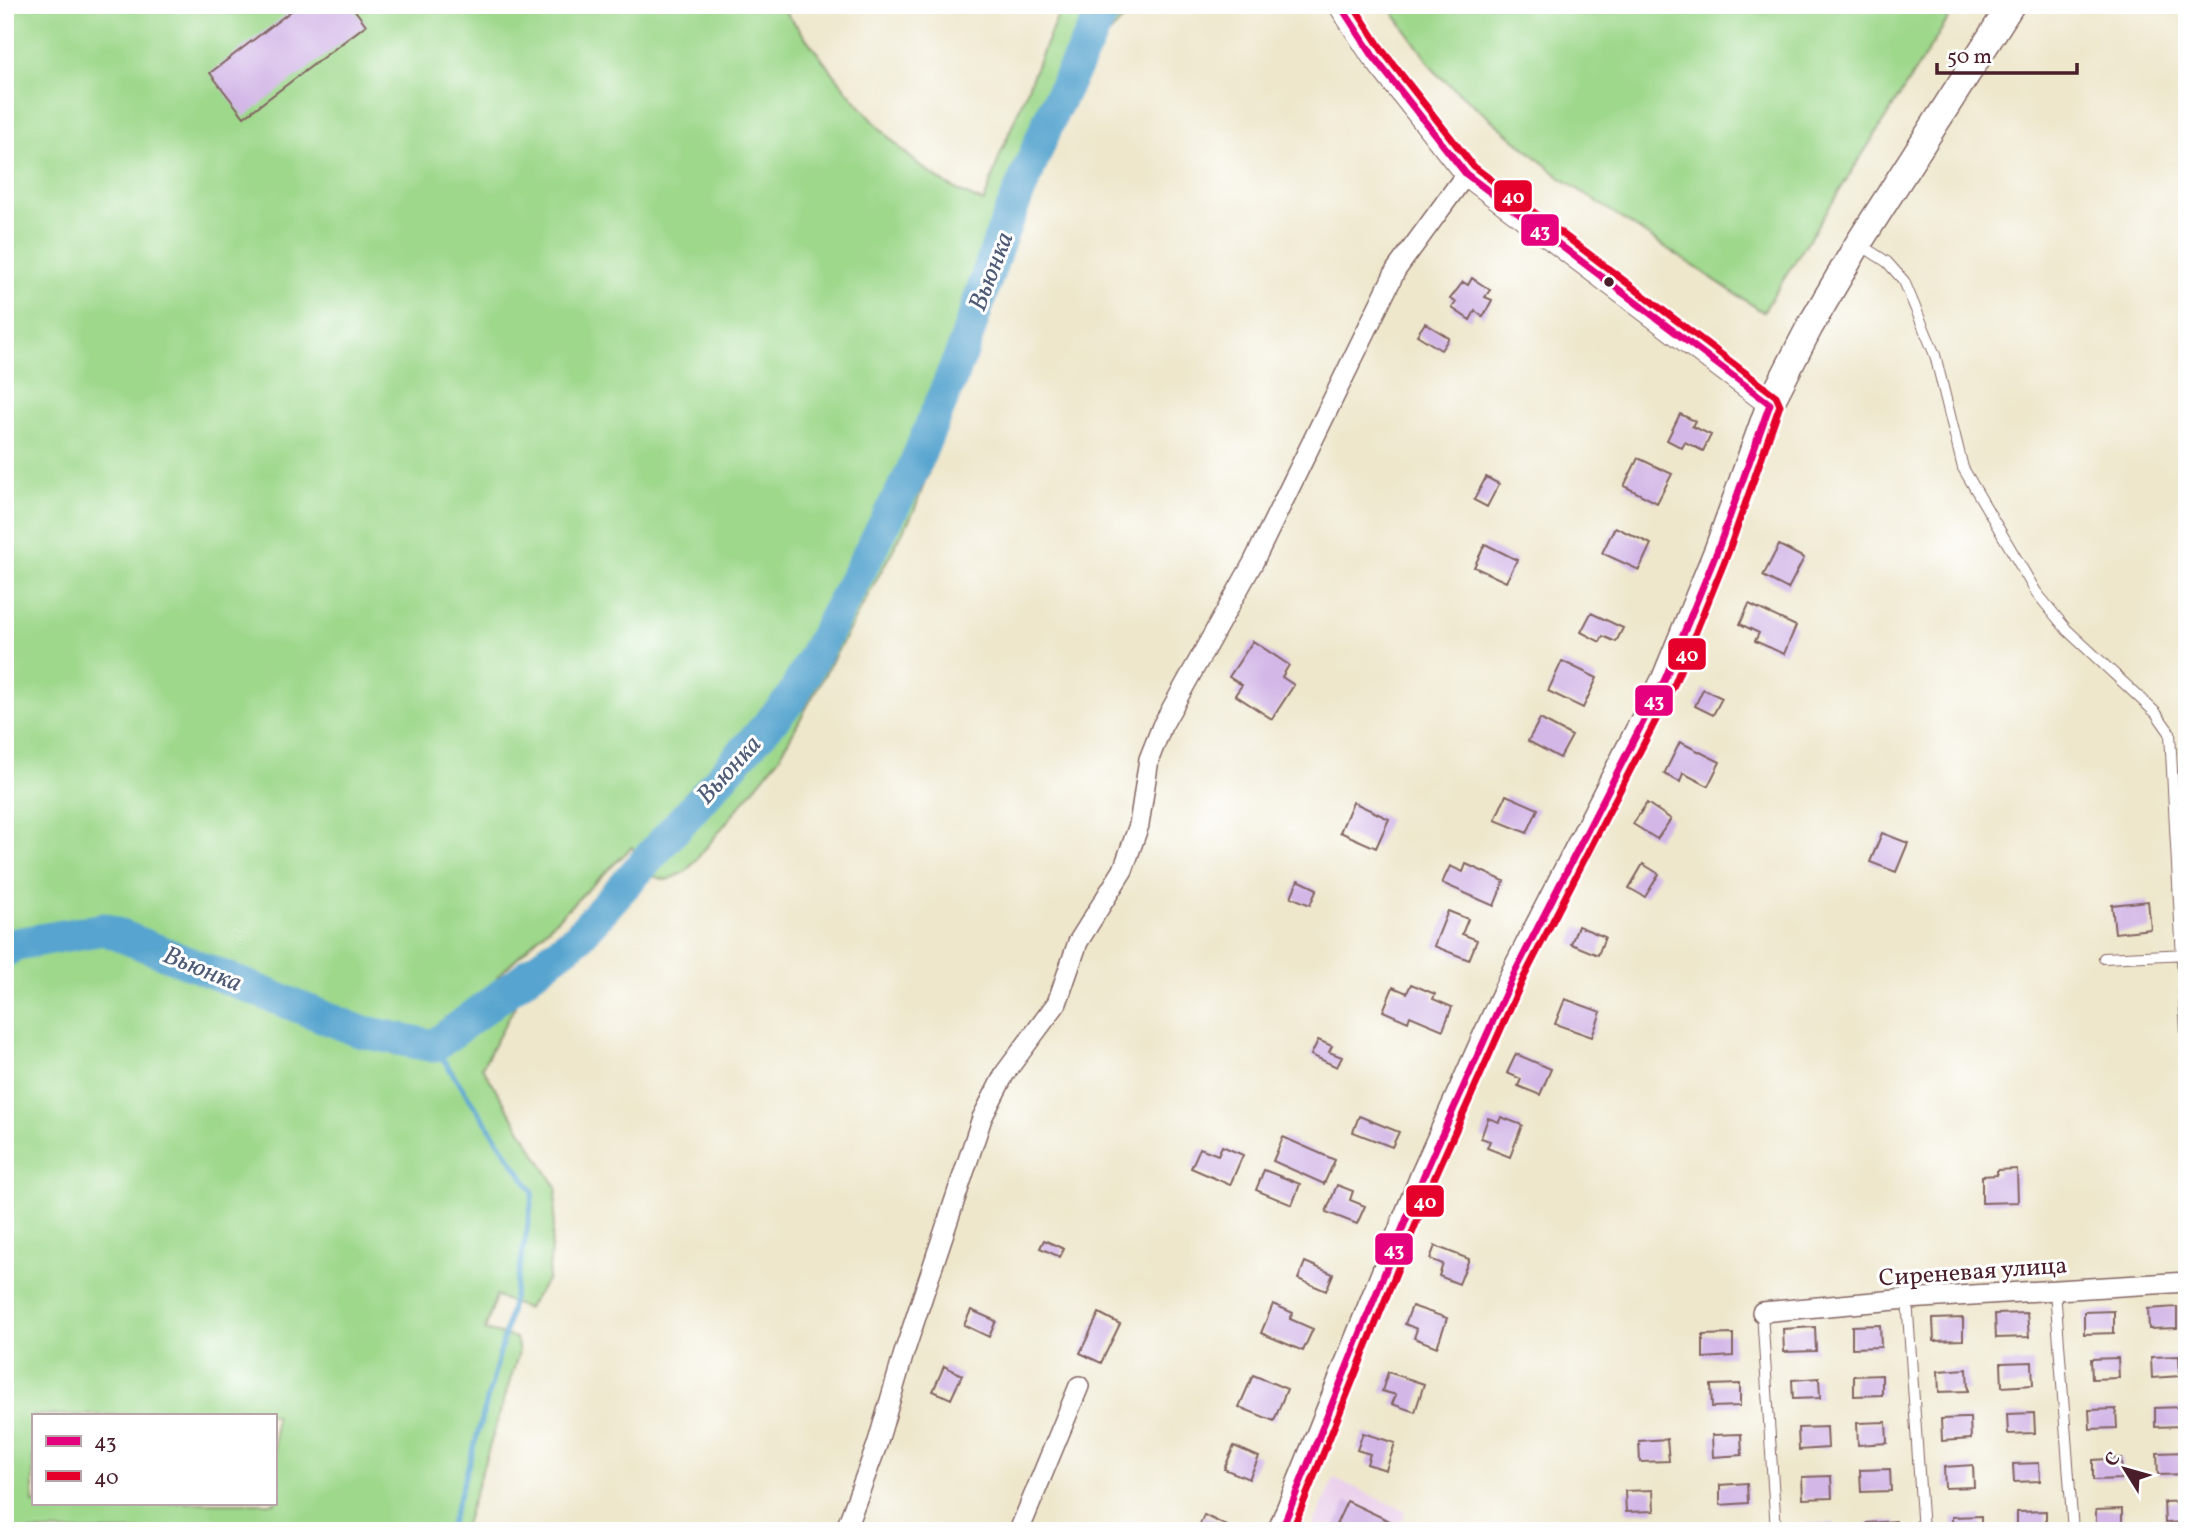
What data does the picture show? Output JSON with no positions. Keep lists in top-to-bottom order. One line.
{"streets":{"street":["Сиреневая улица"]},"water":["Вьюнка"],"lines":["transit line 43","transit line 40"],"legend":["43","40"],"scale_bar":"50 m","north":"top left"}
